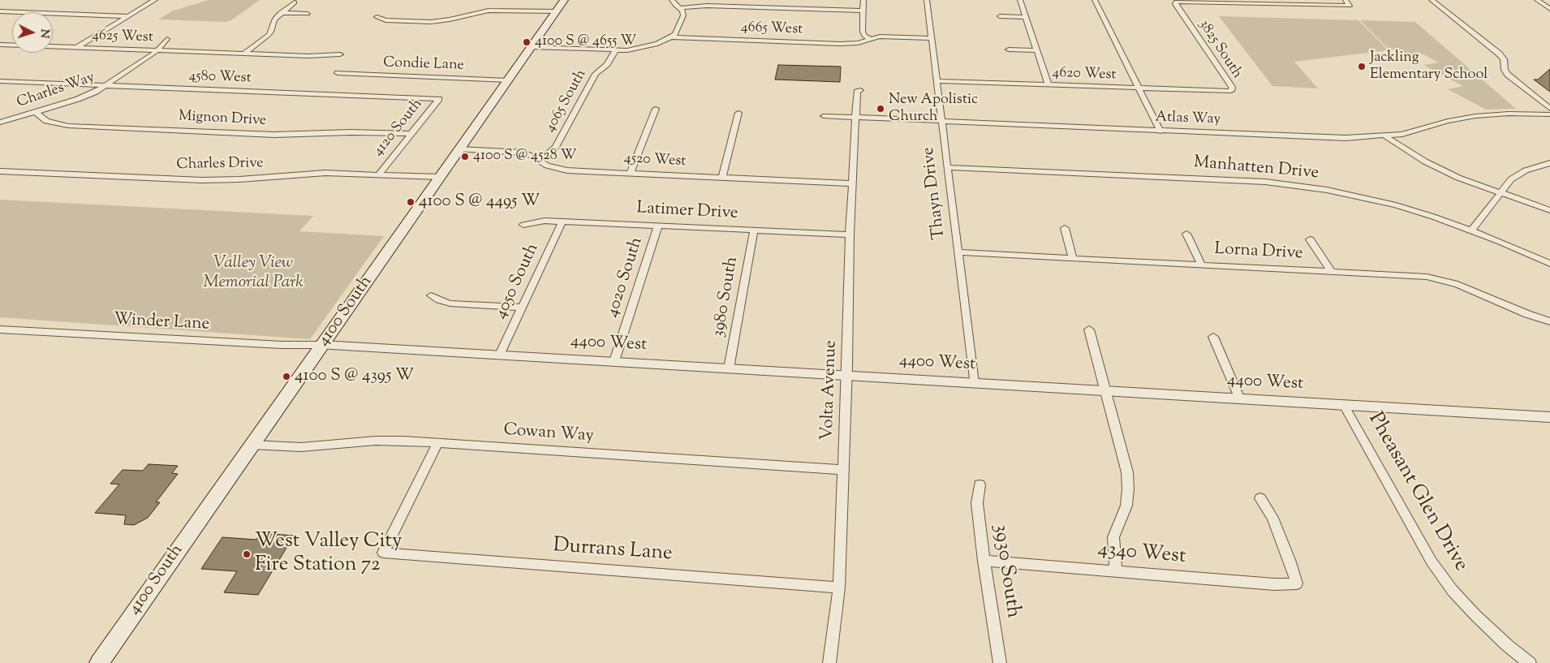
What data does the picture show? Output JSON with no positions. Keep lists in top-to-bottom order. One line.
{"streets":{"main road":["4100 South"],"street":["4665 West","4625 West","3825 South","Condie Lane","4620 West","4580 West","Charles Way","4065 South","Mignon Drive","Atlas Way","4120 South","4520 West","Charles Drive","Manhatten Drive","Thayn Drive","Latimer Drive","Lorna Drive","4020 South","4050 South","3980 South","Winder Lane","4400 West","Volta Avenue","Cowan Way","Pheasant Glen Drive","Durrans Lane","4340 West","3930 South"]},"crossings":[["4665 West","Thayn Drive"],["4625 West","Charles Way"],["3825 South","4620 West"],["Condie Lane","4100 South"],["4620 West","Thayn Drive"],["4580 West","Charles Way"],["4580 West","4120 South"],["Charles Way","Mignon Drive"],["4065 South","4520 West"],["Mignon Drive","4120 South"],["Atlas Way","Thayn Drive"],["Atlas Way","Volta Avenue"],["4120 South","Charles Drive"],["4520 West","4100 South"],["4520 West","Volta Avenue"],["Charles Drive","4100 South"],["Manhatten Drive","Thayn Drive"],["Thayn Drive","Lorna Drive"],["Thayn Drive","4400 West"],["Latimer Drive","4020 South"],["Latimer Drive","4050 South"],["Latimer Drive","3980 South"],["Latimer Drive","Volta Avenue"],["4020 South","4400 West"],["4050 South","4400 West"],["3980 South","4400 West"],["4100 South","Winder Lane"],["4100 South","4400 West"],["4100 South","Cowan Way"],["Winder Lane","4400 West"],["4400 West","Volta Avenue"],["4400 West","Pheasant Glen Drive"],["Volta Avenue","Cowan Way"],["Volta Avenue","Durrans Lane"],["Cowan Way","Durrans Lane"],["4340 West","3930 South"]],"parks":["Valley View Memorial Park"],"places":["4100 S @ 4655 W","Jackling Elementary School","New Apolistic Church","4100 S @ 4528 W","4100 S @ 4495 W","4100 S @ 4395 W","West Valley City Fire Station 72"],"north":"right"}
